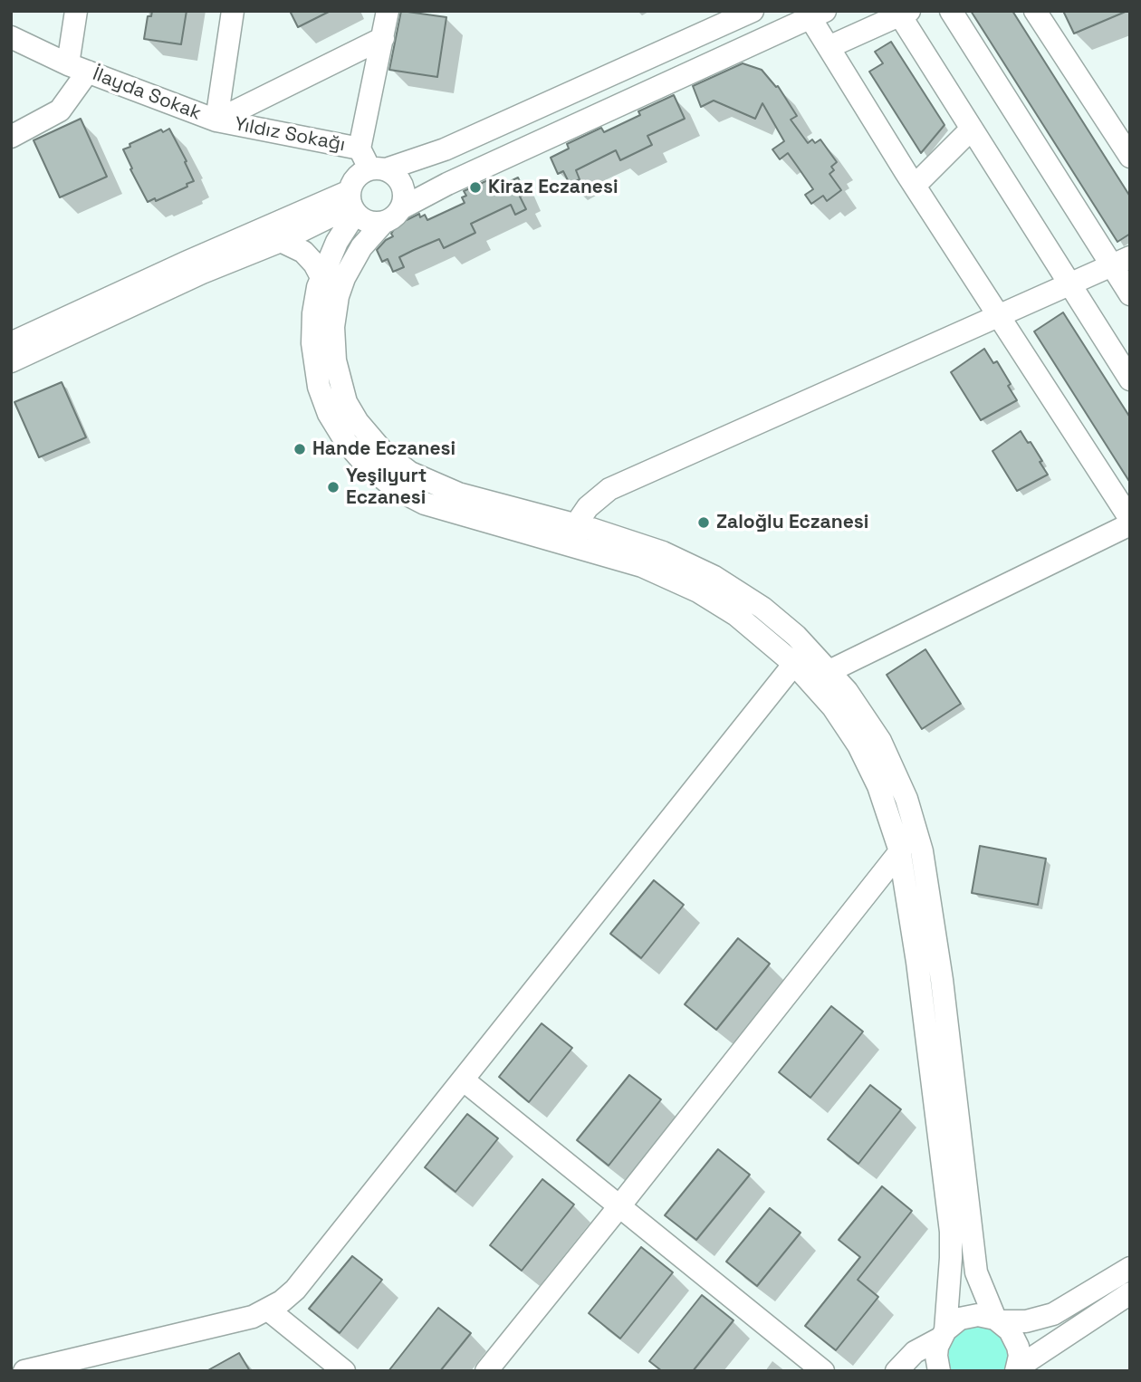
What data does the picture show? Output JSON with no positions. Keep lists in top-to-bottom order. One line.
{"streets":{"street":["İlayda Sokak","Yıldız Sokağı"]},"crossings":[["İlayda Sokak","Yıldız Sokağı"]],"places":["Kiraz Eczanesi","Hande Eczanesi","Yeşilyurt Eczanesi","Zaloğlu Eczanesi"]}
